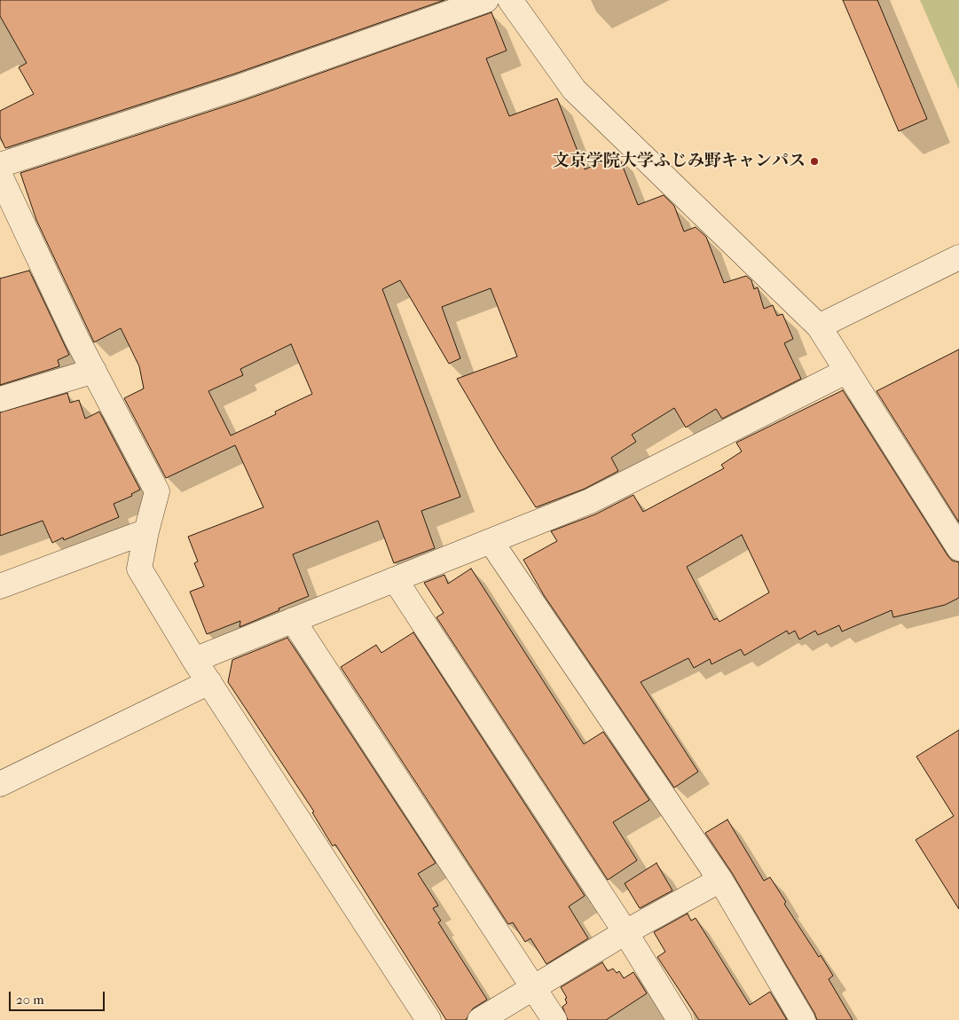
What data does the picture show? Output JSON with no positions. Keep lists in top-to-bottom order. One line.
{"places":["文京学院大学ふじみ野キャンパス"],"scale_bar":"20 m"}
